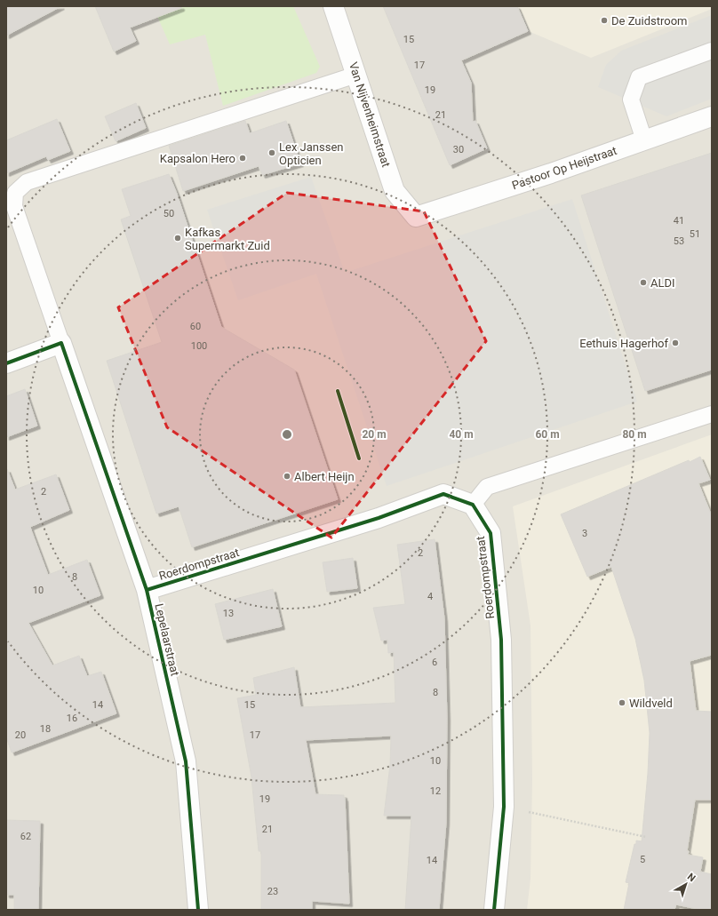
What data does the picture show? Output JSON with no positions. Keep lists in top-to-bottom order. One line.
{"streets":{"street":["Van Nijvenheimstraat","Pastoor Op Heijstraat","Roerdompstraat","Lepelaarstraat"]},"crossings":[["Van Nijvenheimstraat","Pastoor Op Heijstraat"],["Roerdompstraat","Lepelaarstraat"]],"places":["De Zuidstroom","Lex Janssen Opticien","Kapsalon Hero","Kafkas Supermarkt Zuid","ALDI","Eethuis Hagerhof","Albert Heijn","Wildveld"],"house_numbers":["15","17","19","21","30","50","41","51","53","60","100","2","3","2","8","10","4","13","6","8","14","15","16","18","20","17","10","12","19","21","62","5","14","23"],"north":"top right","rings":["20 m","40 m","60 m","80 m"]}
